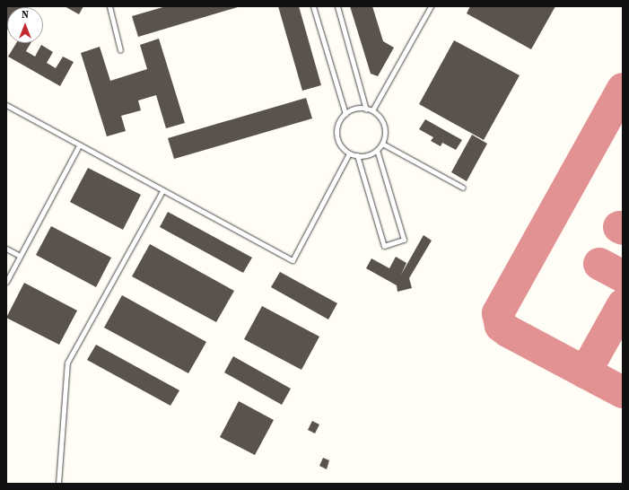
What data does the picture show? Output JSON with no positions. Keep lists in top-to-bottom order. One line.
{"north":"top"}
